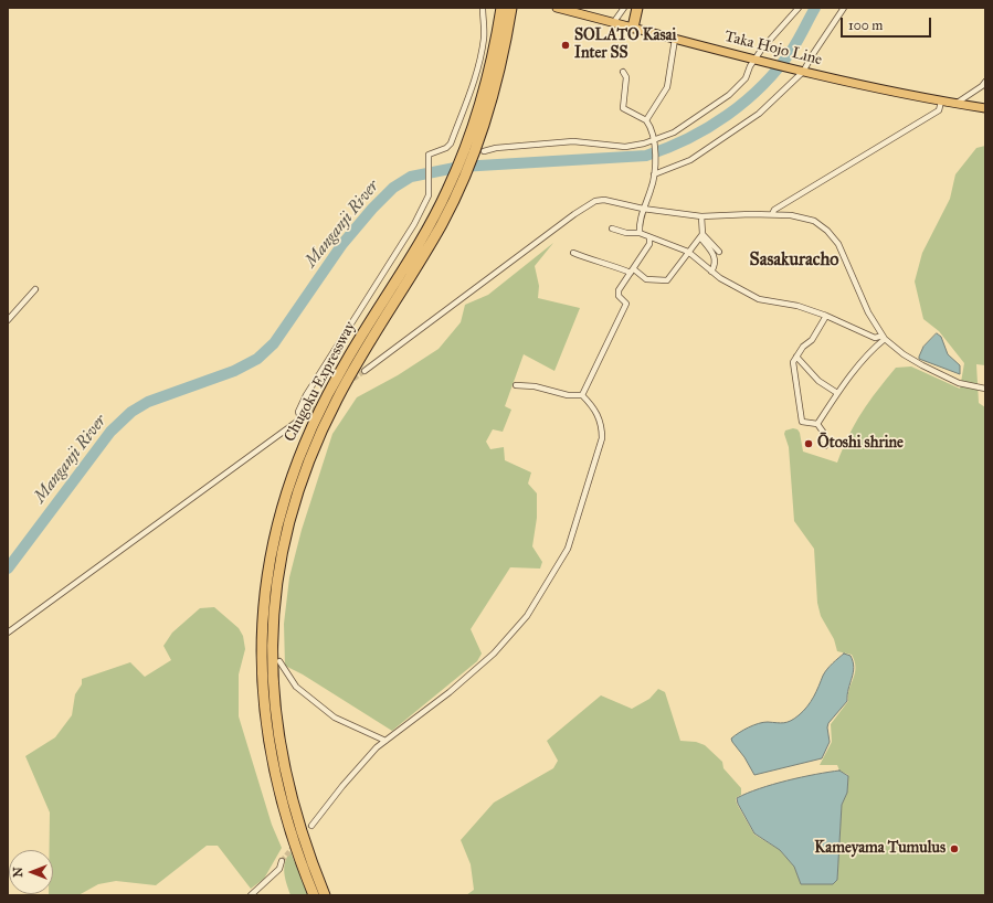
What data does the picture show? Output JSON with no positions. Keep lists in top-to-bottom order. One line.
{"streets":{"highway":["Chugoku Expressway"],"main road":["Taka Hojo Line"]},"districts":["Sasakuracho"],"water":["Manganji River"],"places":["SOLATO Kasai Inter SS","Ōtoshi shrine","Kameyama Tumulus"],"scale_bar":"100 m","north":"left"}
